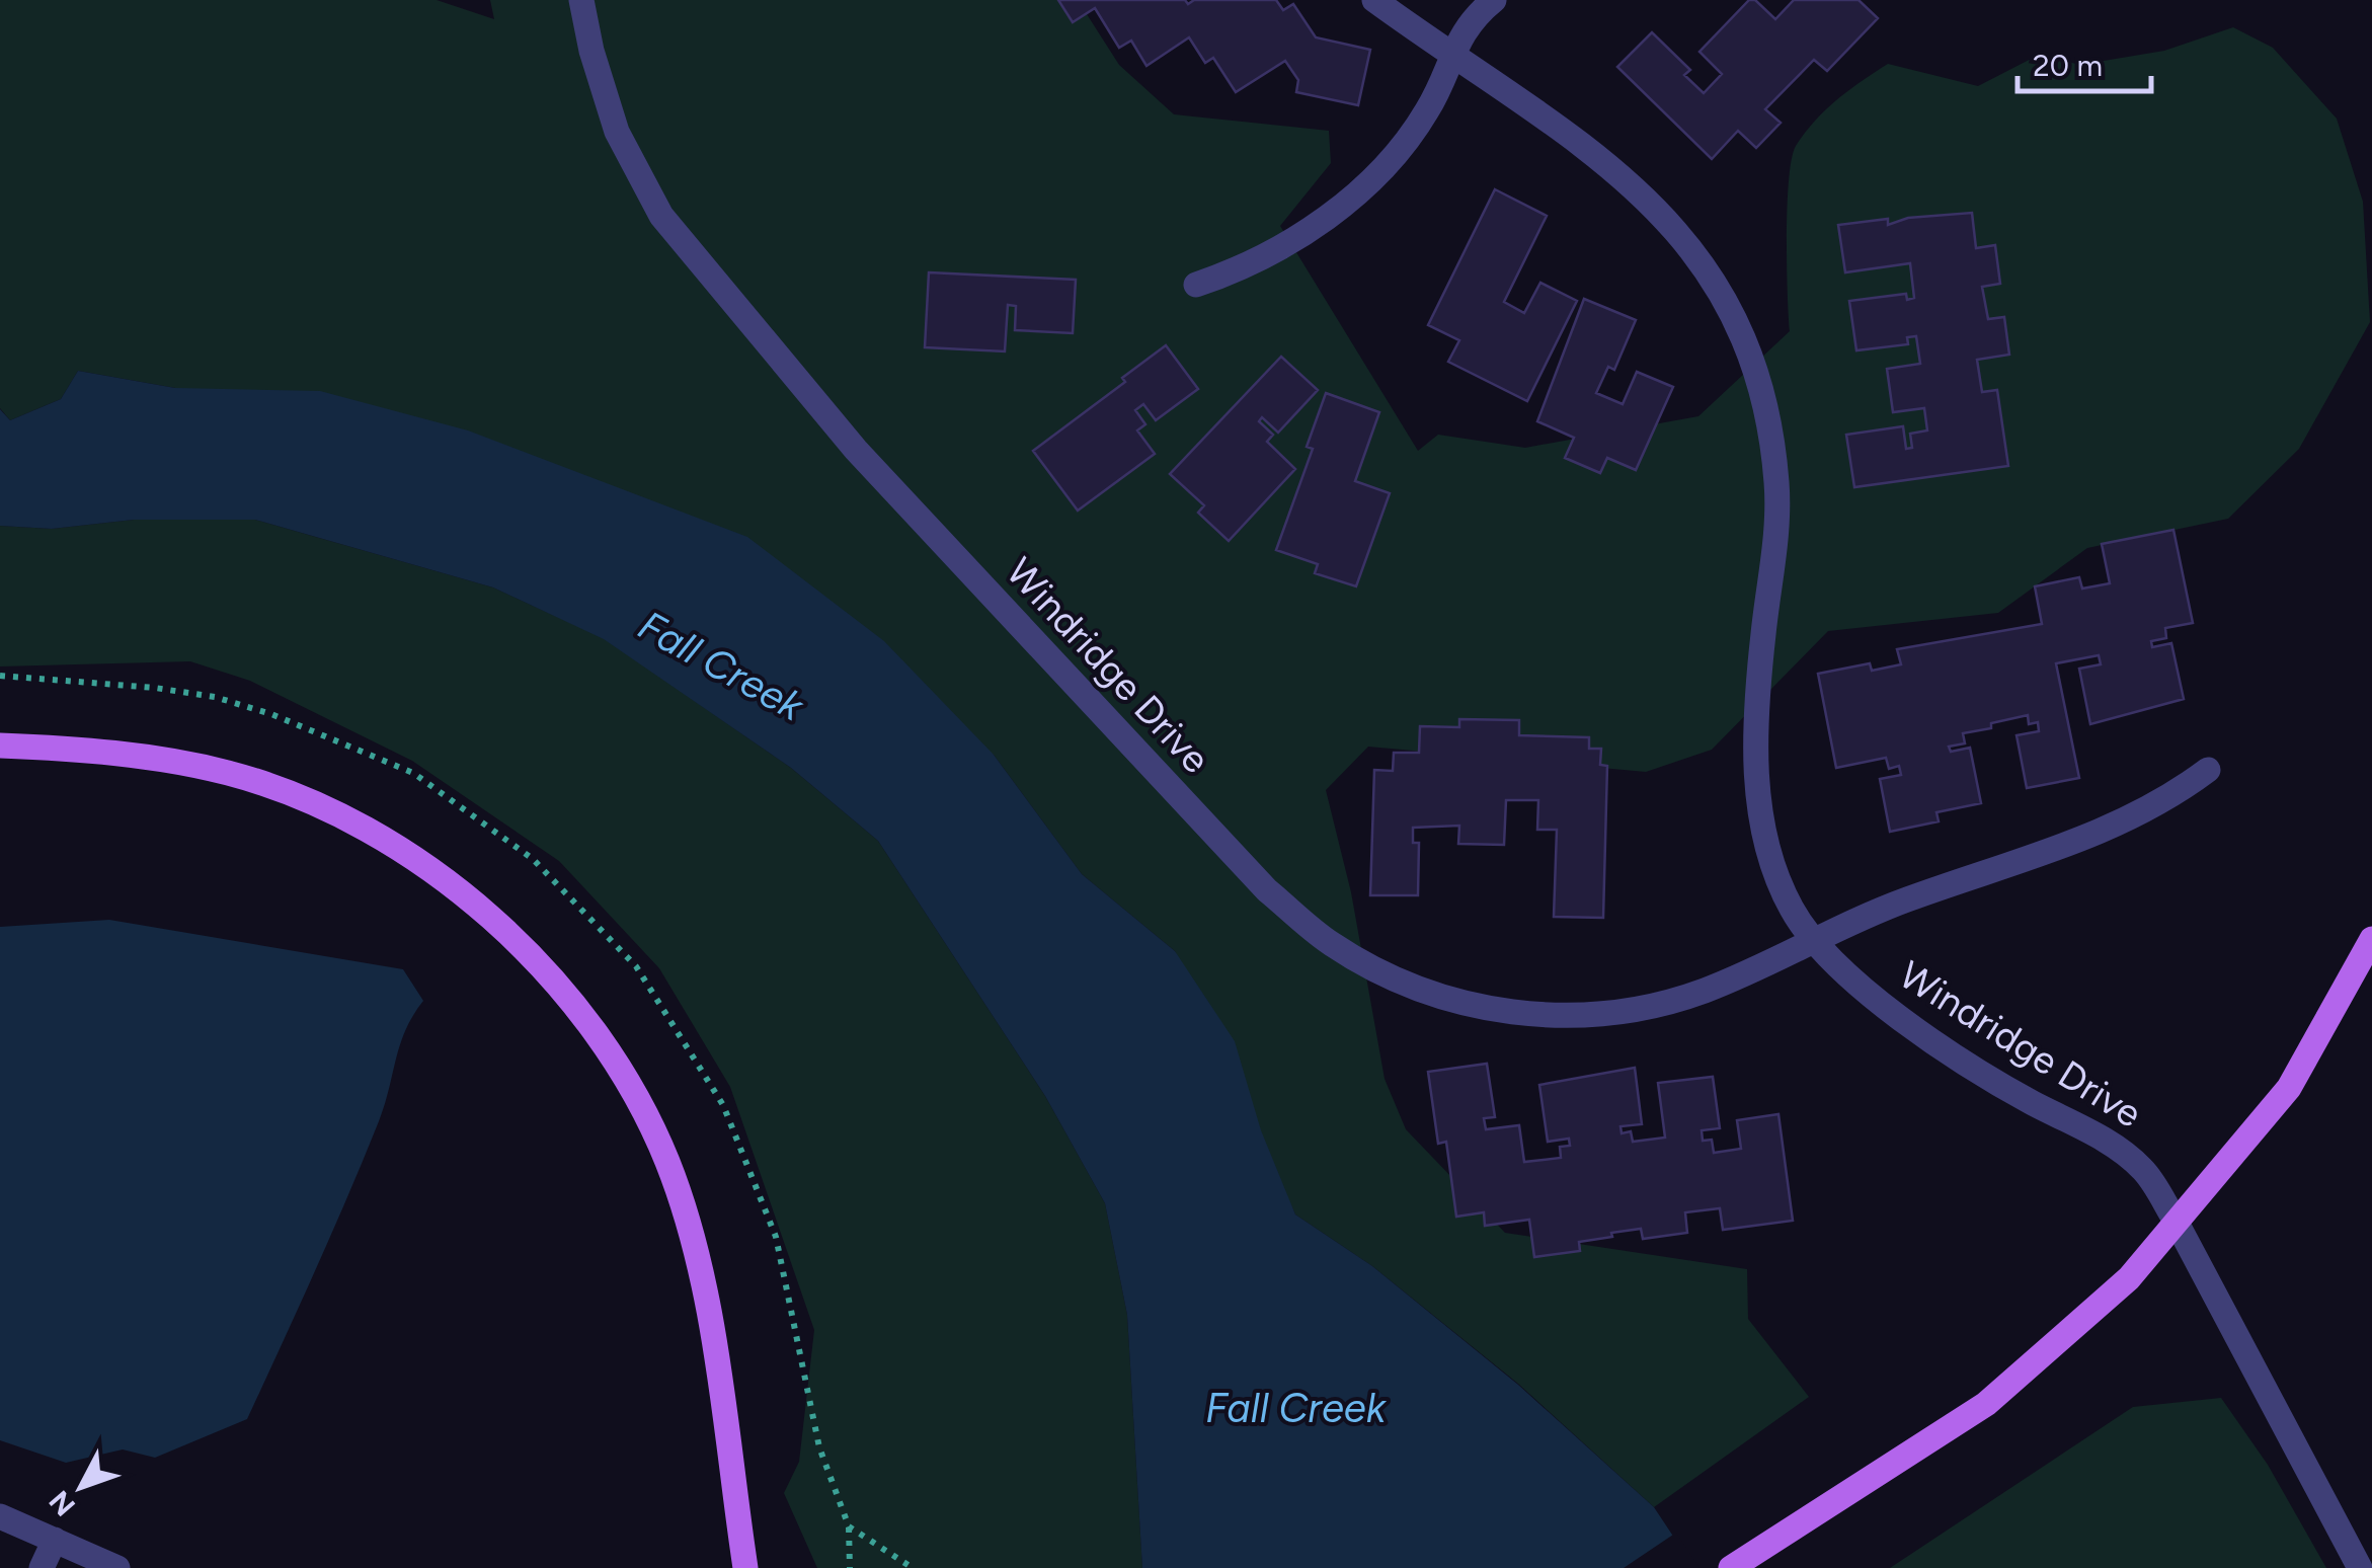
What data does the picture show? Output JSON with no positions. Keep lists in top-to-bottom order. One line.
{"streets":{"street":["Windridge Drive"]},"water":["Fall Creek"],"scale_bar":"20 m","north":"bottom left"}
